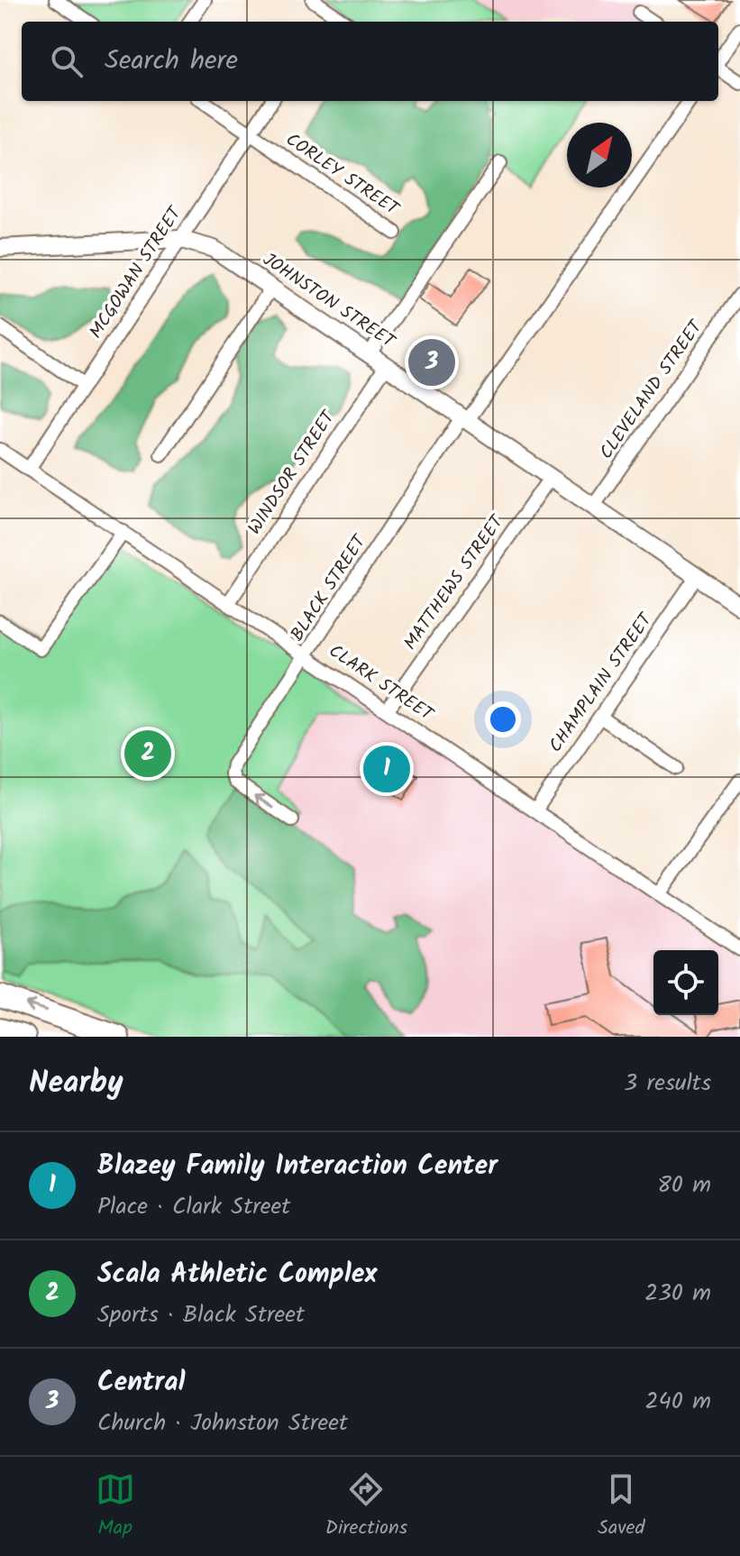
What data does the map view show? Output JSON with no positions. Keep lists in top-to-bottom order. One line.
{"streets":{"main road":["JOHNSTON STREET"],"street":["CORLEY STREET","MCGOWAN STREET","CLEVELAND STREET","WINDSOR STREET","MATTHEWS STREET","BLACK STREET","CLARK STREET","CHAMPLAIN STREET"]},"crossings":[["CORLEY STREET","MCGOWAN STREET"],["MCGOWAN STREET","JOHNSTON STREET"],["MCGOWAN STREET","CLARK STREET"],["JOHNSTON STREET","CLEVELAND STREET"],["JOHNSTON STREET","WINDSOR STREET"],["JOHNSTON STREET","MATTHEWS STREET"],["JOHNSTON STREET","BLACK STREET"],["JOHNSTON STREET","CHAMPLAIN STREET"],["WINDSOR STREET","CLARK STREET"],["MATTHEWS STREET","CLARK STREET"],["BLACK STREET","CLARK STREET"],["CLARK STREET","CHAMPLAIN STREET"]],"north":"top right","page":{"search":"Search here","pins":["3","2","1"],"heading":["Nearby","3 results"],"list":[{"mark":"1","name":"Blazey Family Interaction Center","note":"Place · Clark Street","value":"80 m"},{"mark":"2","name":"Scala Athletic Complex","note":"Sports · Black Street","value":"230 m"},{"mark":"3","name":"Central","note":"Church · Johnston Street","value":"240 m"}],"nav":["Map","Directions","Saved"]}}
